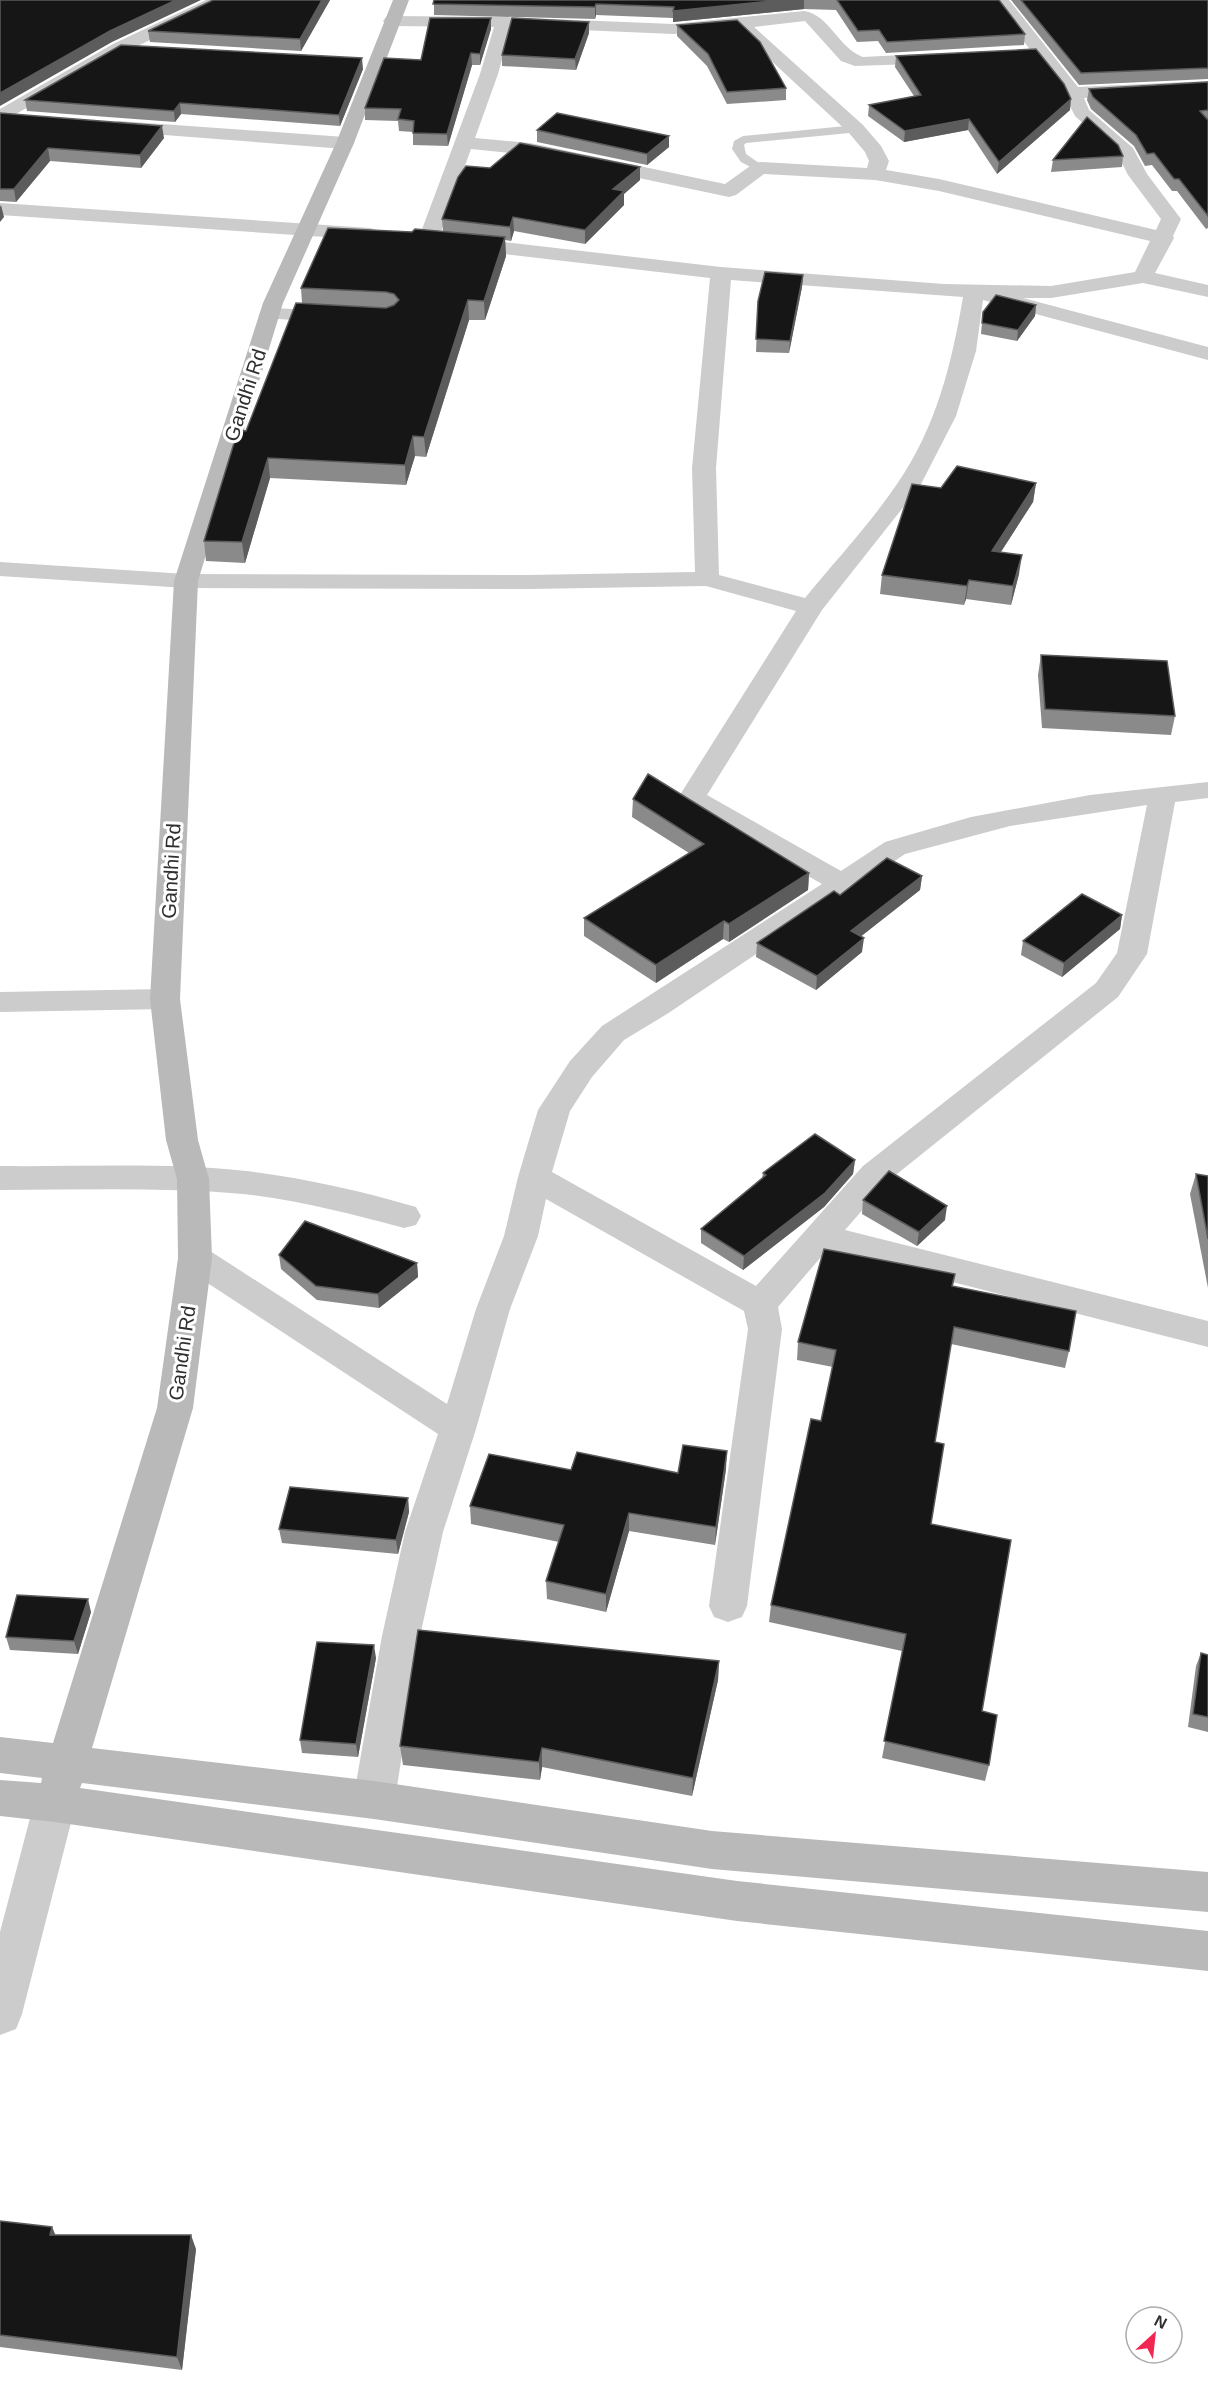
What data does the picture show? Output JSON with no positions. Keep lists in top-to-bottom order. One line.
{"streets":{"street":["Gandhi Rd"]},"north":"top right"}
